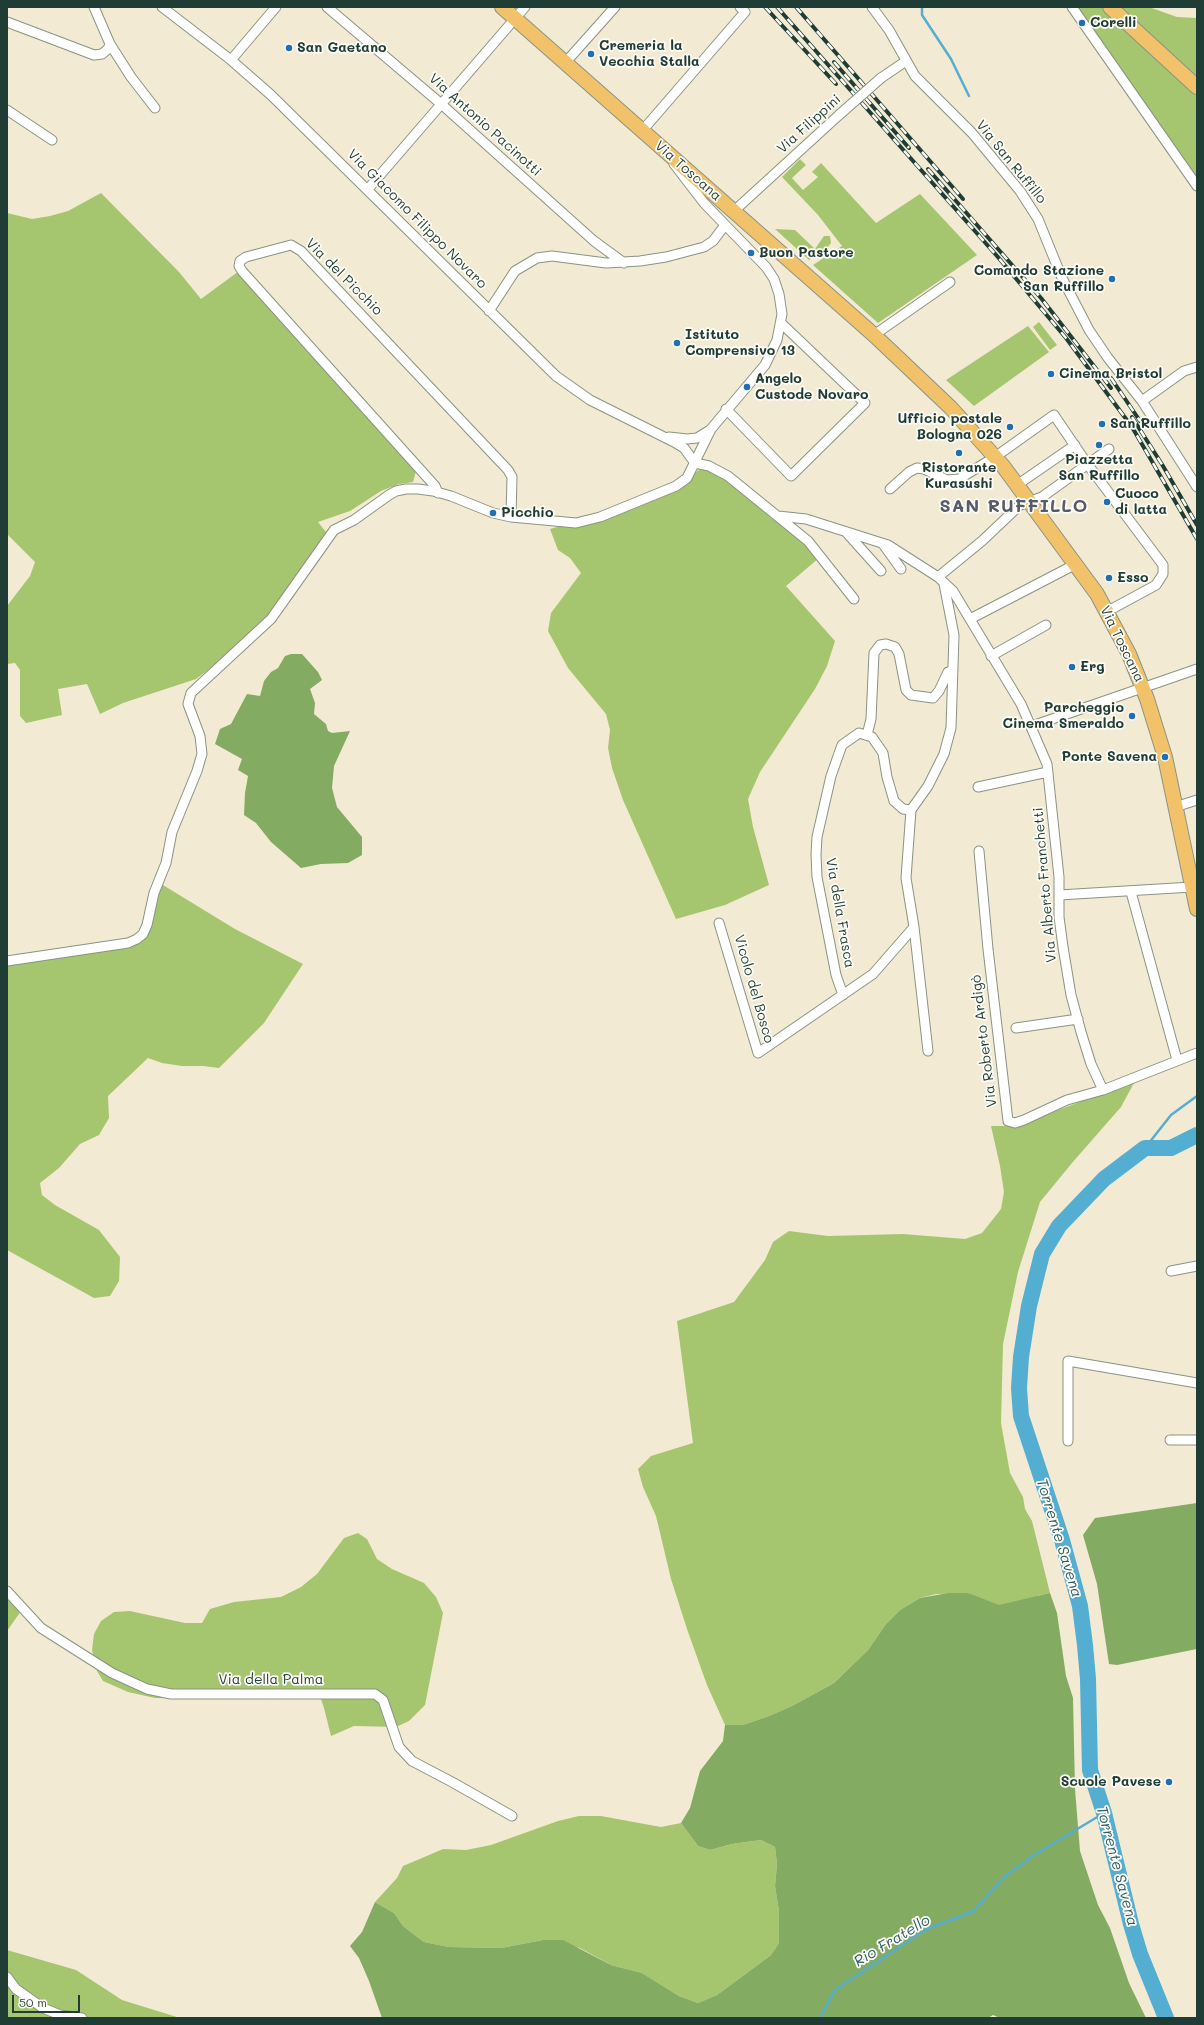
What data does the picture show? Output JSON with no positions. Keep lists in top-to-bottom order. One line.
{"streets":{"main road":["Via Toscana"],"street":["Via Filippini","Via Antonio Pacinotti","Via San Ruffillo","Via Giacomo Filippo Novaro","Via del Picchio","Via Alberto Franchetti","Via della Frasca","Vicolo del Bosco","Via Roberto Ardigò","Via della Palma"]},"crossings":[["Via Filippini","Via San Ruffillo"],["Via Filippini","Via Toscana"],["Via Alberto Franchetti","Via Roberto Ardigò"],["Via della Frasca","Vicolo del Bosco"]],"districts":["SAN RUFFILLO"],"water":["Torrente Savena","Rio Fratello"],"places":["Corelli","San Gaetano","Cremeria la Vecchia Stalla","Buon Pastore","Comando Stazione San Ruffillo","Istituto Comprensivo 13","Cinema Bristol","Angelo Custode Novaro","San Ruffillo","Ufficio postale Bologna 026","Piazzetta San Ruffillo","Ristorante Kurasushi","Cuoco di latta","Picchio","Esso","Erg","Parcheggio Cinema Smeraldo","Ponte Savena","Scuole Pavese"],"scale_bar":"50 m"}
